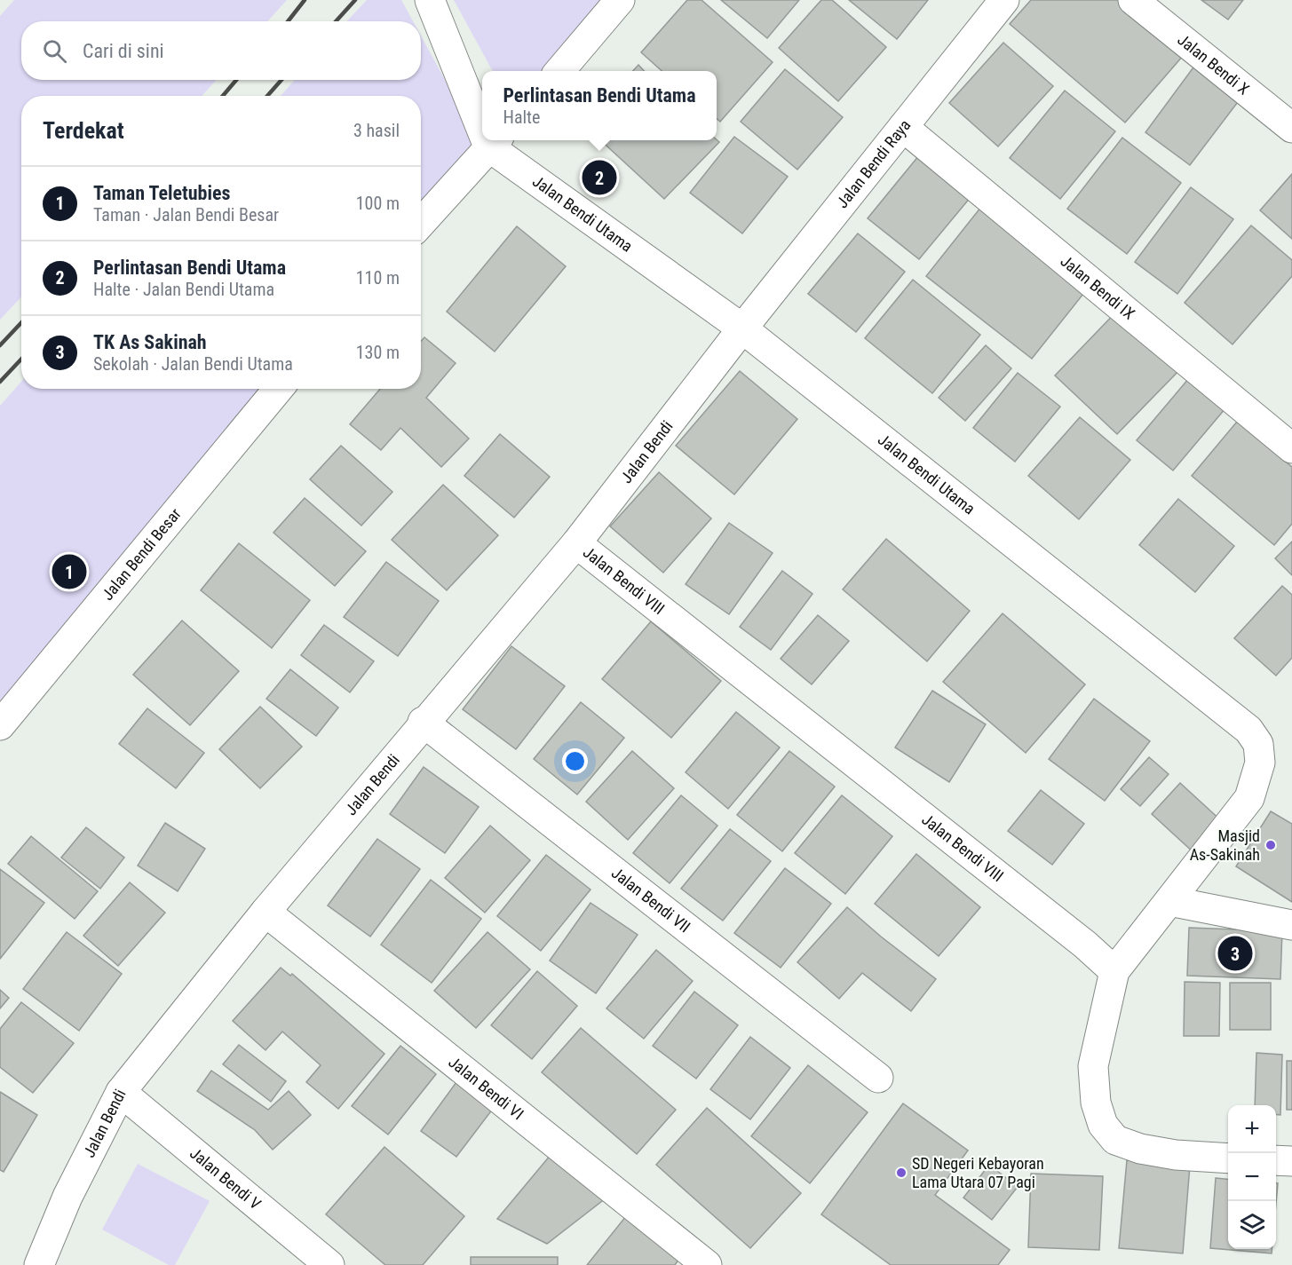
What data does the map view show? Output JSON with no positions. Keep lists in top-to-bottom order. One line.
{"streets":{"street":["Jalan Bendi X","Jalan Bendi Raya","Jalan Bendi Utama","Jalan Bendi IX","Jalan Bendi","Jalan Bendi Besar","Jalan Bendi VIII","Jalan Bendi VII","Jalan Bendi VI","Jalan Bendi V"]},"crossings":[["Jalan Bendi Raya","Jalan Bendi Utama"],["Jalan Bendi Raya","Jalan Bendi IX"],["Jalan Bendi Raya","Jalan Bendi"],["Jalan Bendi Utama","Jalan Bendi"],["Jalan Bendi Utama","Jalan Bendi VIII"],["Jalan Bendi","Jalan Bendi VIII"],["Jalan Bendi","Jalan Bendi VII"],["Jalan Bendi","Jalan Bendi VI"],["Jalan Bendi","Jalan Bendi V"]],"places":["Masjid As-Sakinah","SD Negeri Kebayoran Lama Utara 07 Pagi"],"page":{"search":"Cari di sini","popup":["Perlintasan Bendi Utama","Halte"],"heading":["Terdekat","3 hasil"],"pins":["2","1","3"],"list":[{"mark":"1","name":"Taman Teletubies","note":"Taman · Jalan Bendi Besar","value":"100 m"},{"mark":"2","name":"Perlintasan Bendi Utama","note":"Halte · Jalan Bendi Utama","value":"110 m"},{"mark":"3","name":"TK As Sakinah","note":"Sekolah · Jalan Bendi Utama","value":"130 m"}],"map_buttons":["+","−"]}}
